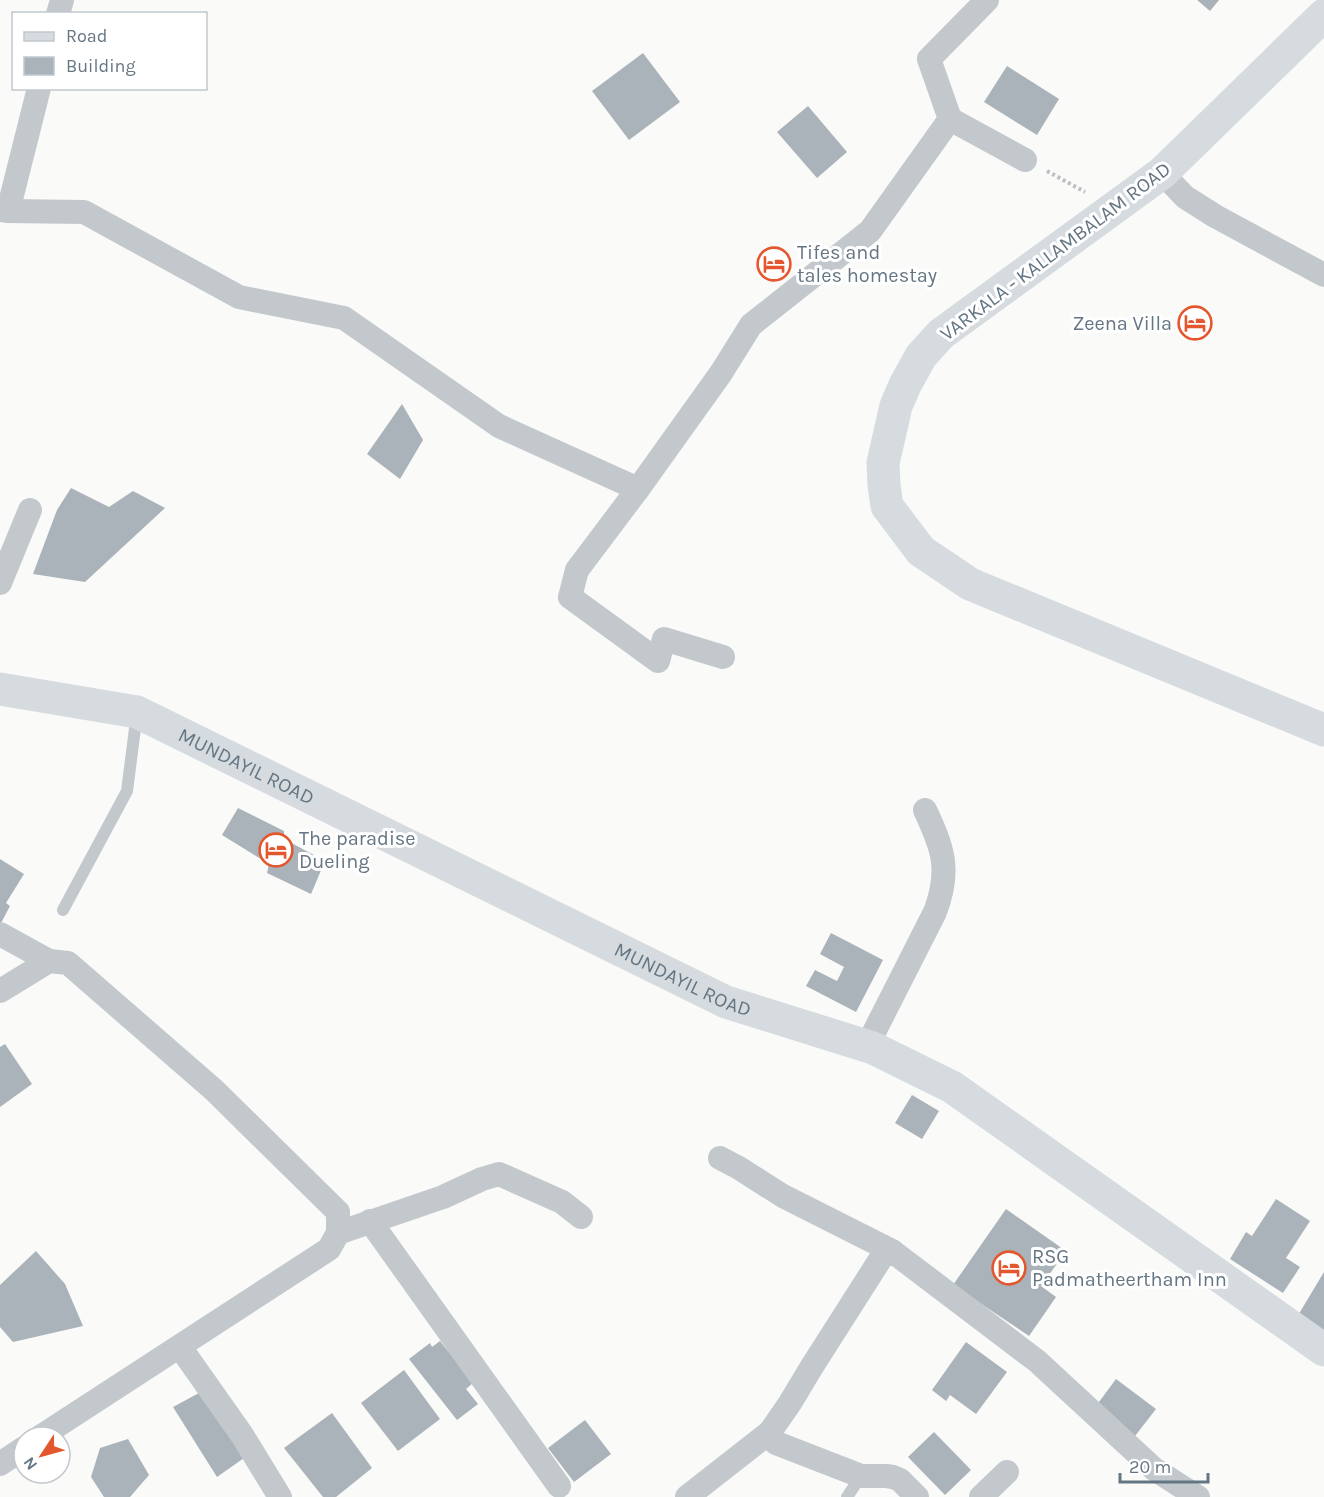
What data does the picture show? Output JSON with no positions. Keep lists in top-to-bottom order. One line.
{"streets":{"main road":["VARKALA - KALLAMBALAM ROAD","MUNDAYIL ROAD"]},"places":{"hotel":["Tifes and tales homestay","Zeena Villa","The paradise Dueling","RSG Padmatheertham Inn"]},"legend":["Road","Building"],"scale_bar":"20 m","north":"bottom left"}
